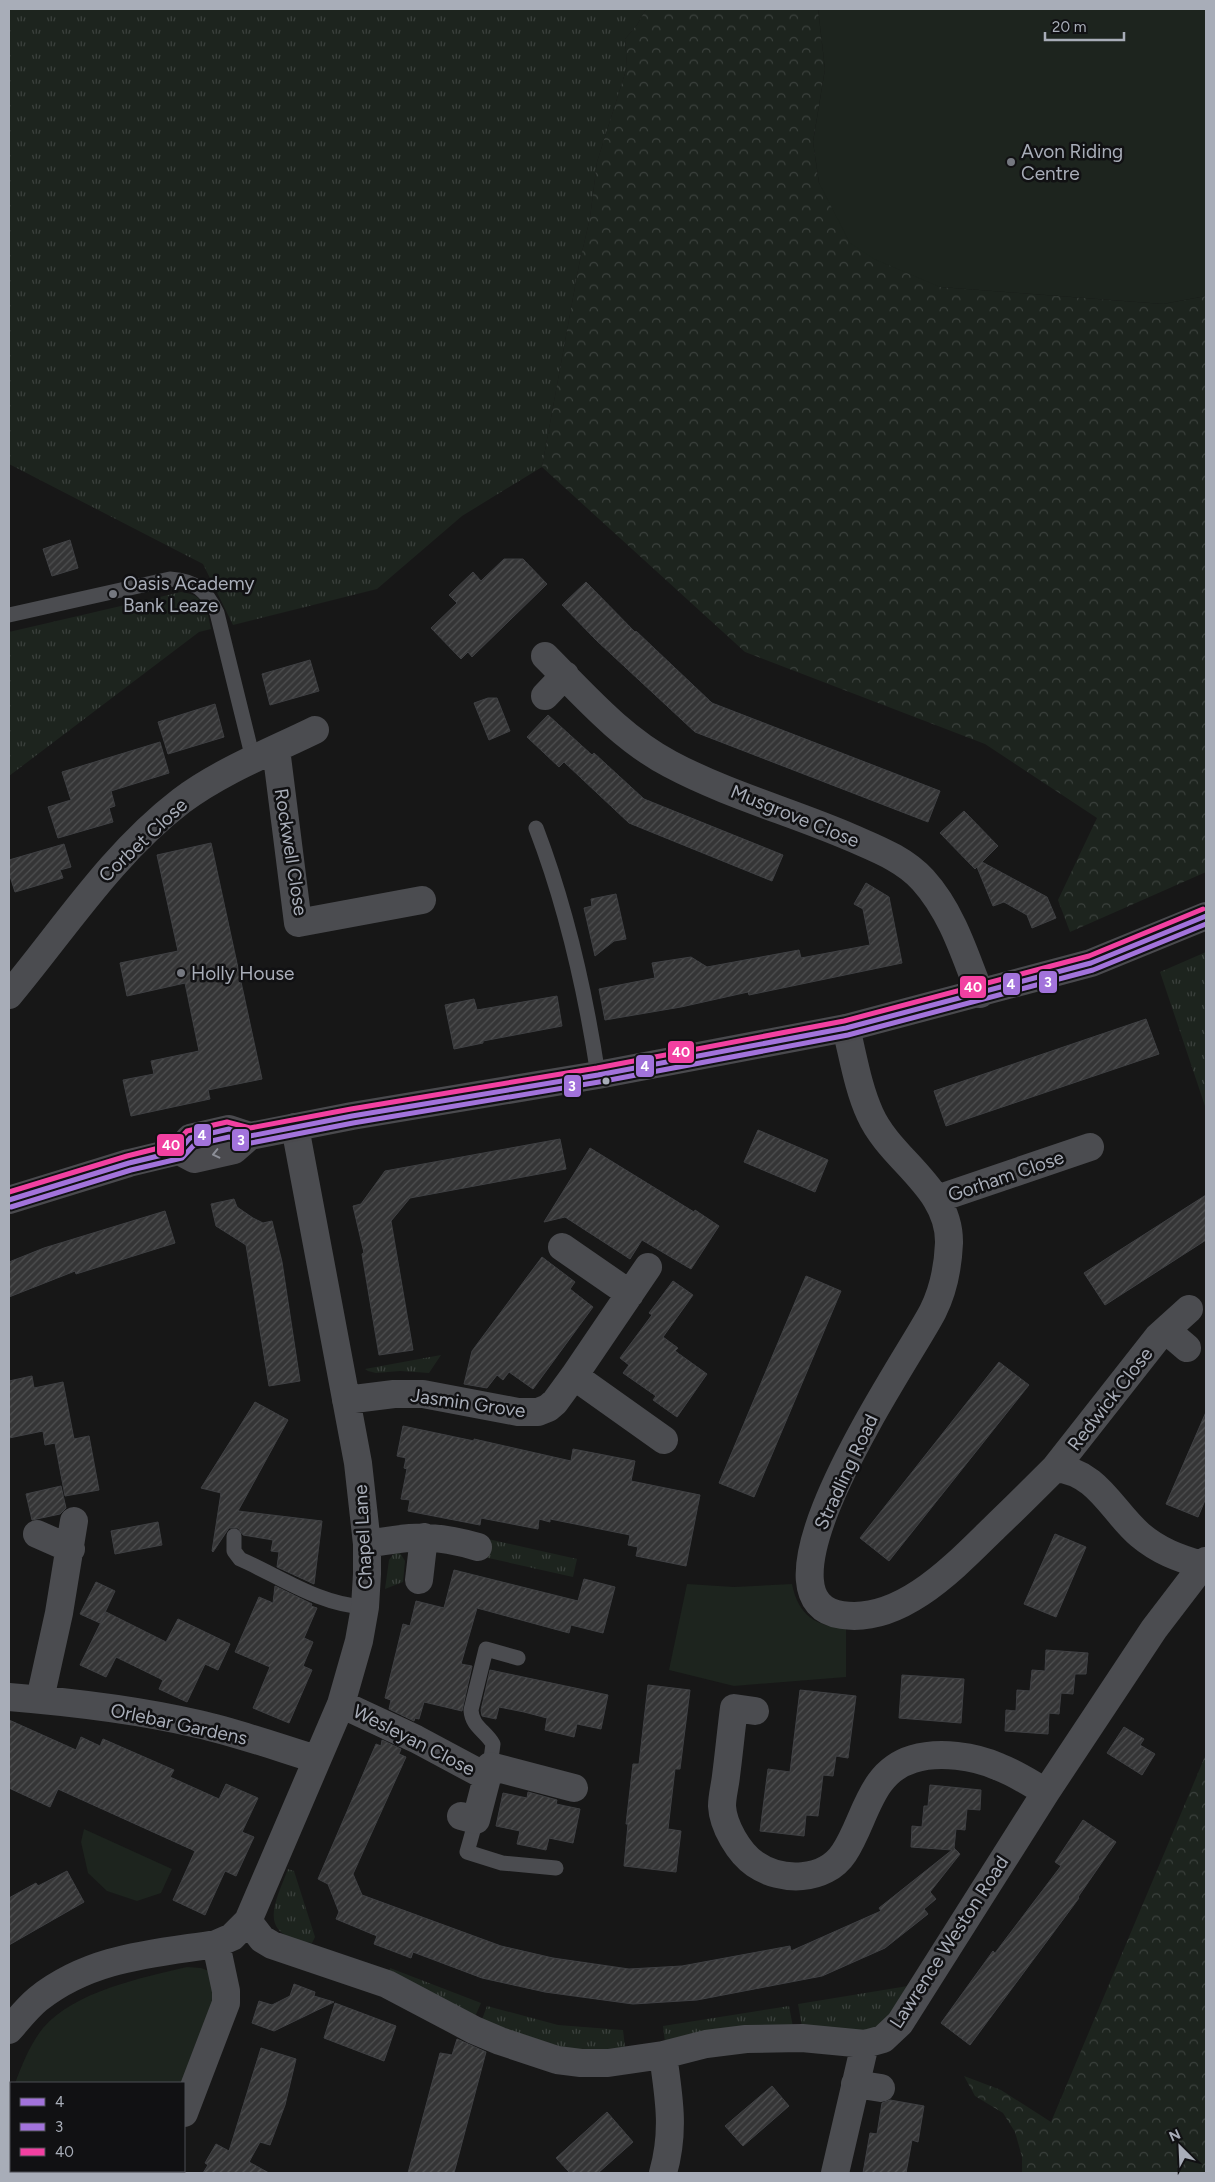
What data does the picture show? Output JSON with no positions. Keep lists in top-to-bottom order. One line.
{"streets":{"street":["Musgrove Close","Corbet Close","Rockwell Close","Gorham Close","Redwick Close","Jasmin Grove","Stradling Road","Chapel Lane","Orlebar Gardens","Wesleyan Close","Lawrence Weston Road"]},"crossings":[["Corbet Close","Rockwell Close"],["Gorham Close","Stradling Road"],["Redwick Close","Stradling Road"],["Jasmin Grove","Chapel Lane"],["Chapel Lane","Orlebar Gardens"],["Chapel Lane","Wesleyan Close"],["Chapel Lane","Lawrence Weston Road"]],"places":["Avon Riding Centre","Oasis Academy Bank Leaze","Holly House"],"lines":["transit line 40","transit line 4","transit line 3"],"legend":["4","3","40"],"scale_bar":"20 m","north":"top left"}
